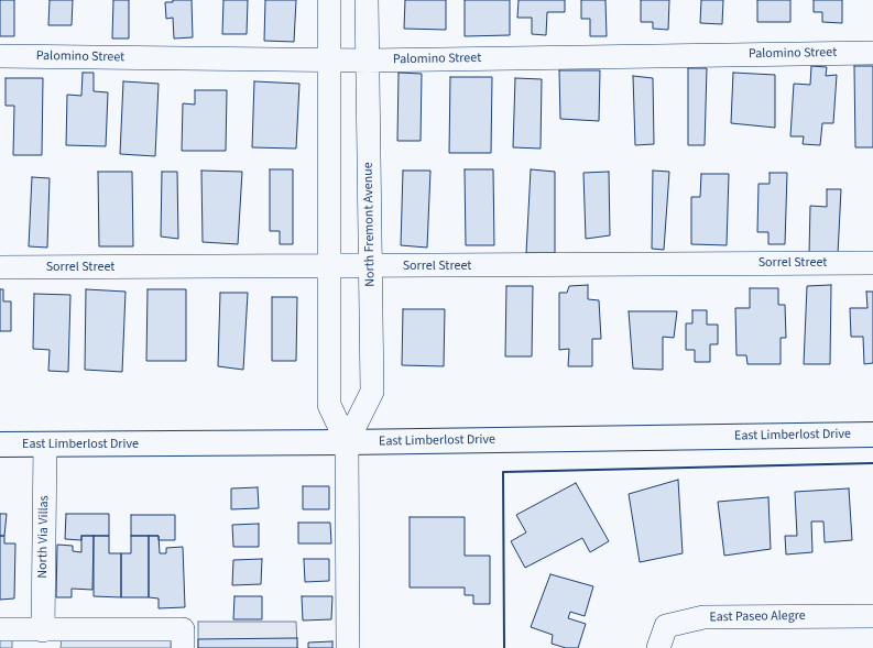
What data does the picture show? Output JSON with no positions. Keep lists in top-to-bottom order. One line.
{"streets":{"street":["Palomino Street","North Fremont Avenue","Sorrel Street","East Limberlost Drive","North Via Villas","East Paseo Alegre"]},"crossings":[["Palomino Street","North Fremont Avenue"],["North Fremont Avenue","Sorrel Street"],["North Fremont Avenue","East Limberlost Drive"],["East Limberlost Drive","North Via Villas"]]}
